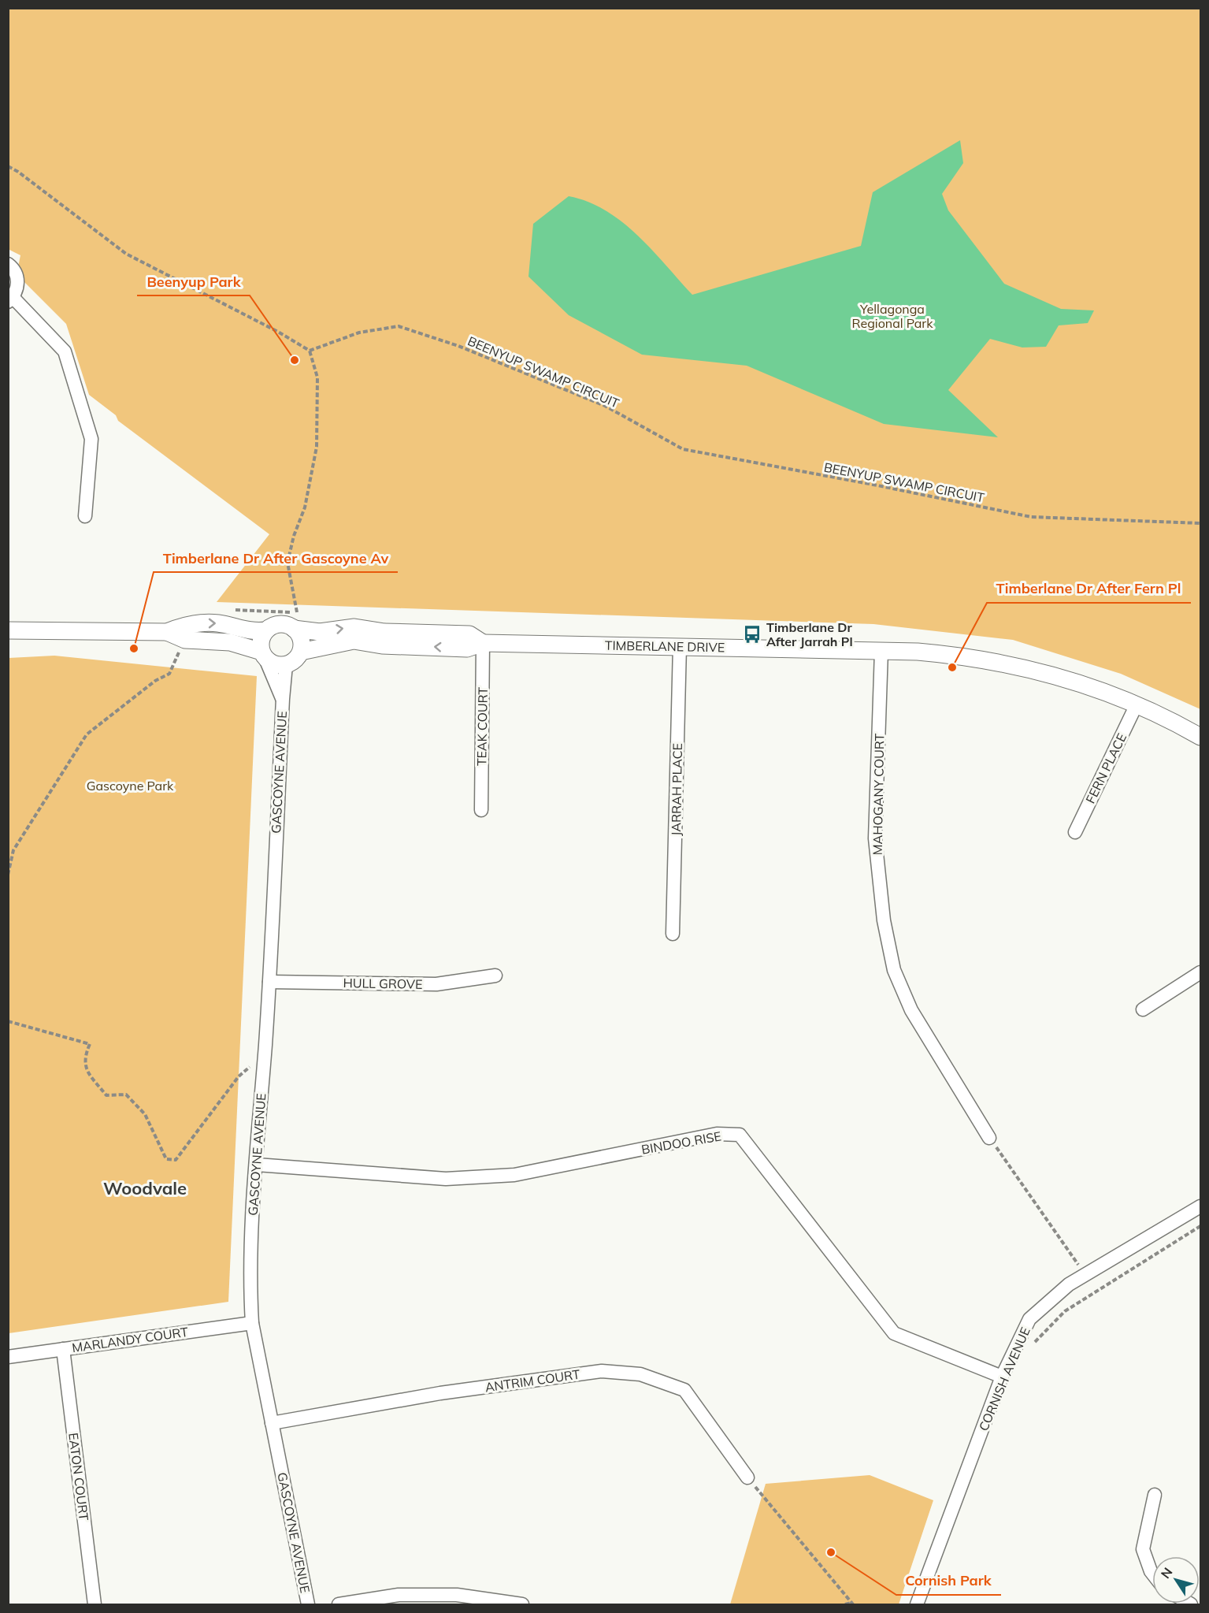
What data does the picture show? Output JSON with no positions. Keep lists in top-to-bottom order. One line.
{"streets":{"street":["TIMBERLANE DRIVE","TEAK COURT","FERN PLACE","GASCOYNE AVENUE","JARRAH PLACE","MAHOGANY COURT","HULL GROVE","BINDOO RISE","MARLANDY COURT","CORNISH AVENUE","ANTRIM COURT","EATON COURT"],"path":["BEENYUP SWAMP CIRCUIT"]},"crossings":[["TIMBERLANE DRIVE","TEAK COURT"],["TIMBERLANE DRIVE","FERN PLACE"],["TIMBERLANE DRIVE","GASCOYNE AVENUE"],["TIMBERLANE DRIVE","JARRAH PLACE"],["TIMBERLANE DRIVE","MAHOGANY COURT"],["GASCOYNE AVENUE","HULL GROVE"],["GASCOYNE AVENUE","BINDOO RISE"],["GASCOYNE AVENUE","MARLANDY COURT"],["GASCOYNE AVENUE","ANTRIM COURT"],["BINDOO RISE","CORNISH AVENUE"],["MARLANDY COURT","EATON COURT"]],"districts":["Woodvale"],"parks":["Yellagonga Regional Park","Gascoyne Park"],"places":{"other":["Beenyup Park","Timberlane Dr After Gascoyne Av","Timberlane Dr After Fern Pl","Cornish Park"],"bus stop":["Timberlane Dr After Jarrah Pl"]},"north":"top left"}
